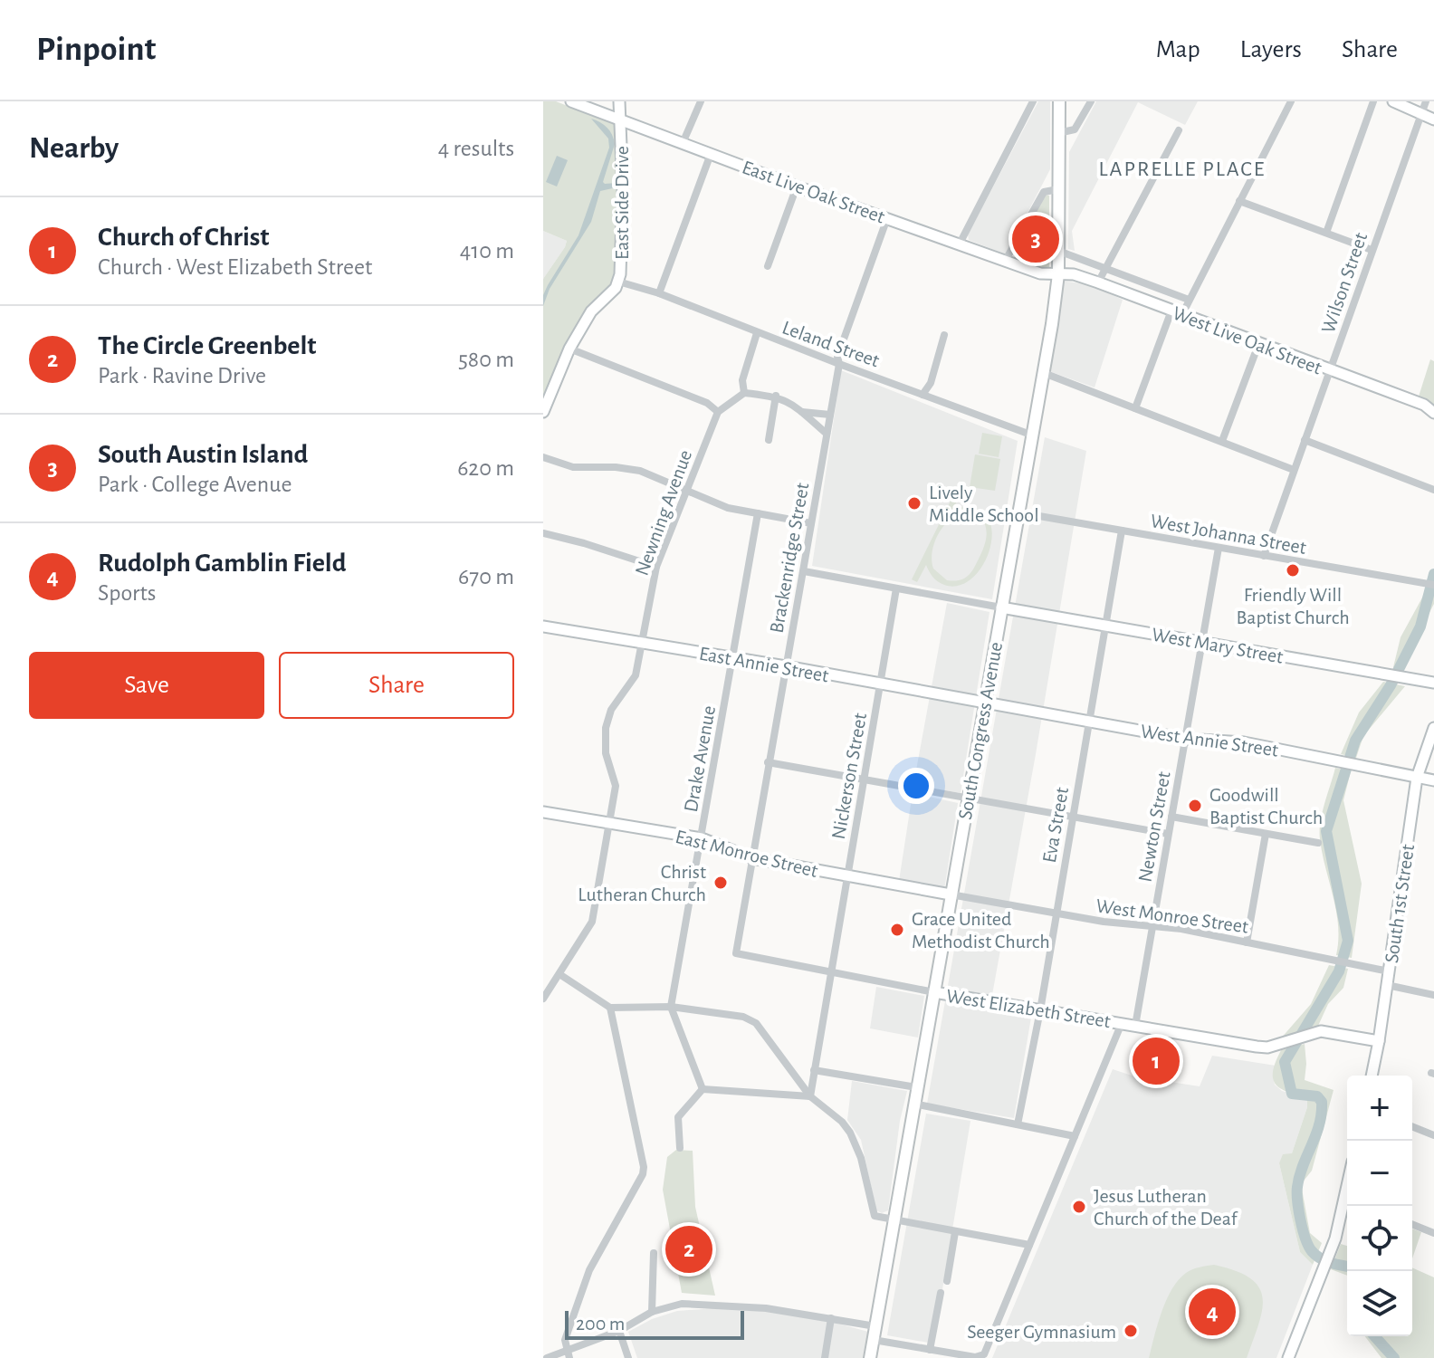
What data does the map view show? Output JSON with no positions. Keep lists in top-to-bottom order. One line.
{"streets":{"main road":["South Congress Avenue"],"street":["East Live Oak Street","East Side Drive","Wilson Street","West Live Oak Street","Leland Street","Newning Avenue","West Johanna Street","Brackenridge Street","West Mary Street","East Annie Street","West Annie Street","Drake Avenue","Nickerson Street","Eva Street","Newton Street","East Monroe Street","South 1st Street","West Monroe Street","West Elizabeth Street"]},"crossings":[["East Live Oak Street","East Side Drive"],["East Live Oak Street","West Live Oak Street"],["East Live Oak Street","Brackenridge Street"],["East Live Oak Street","South Congress Avenue"],["East Side Drive","Leland Street"],["Wilson Street","West Live Oak Street"],["Wilson Street","West Johanna Street"],["West Live Oak Street","South Congress Avenue"],["Leland Street","Brackenridge Street"],["Leland Street","South Congress Avenue"],["Newning Avenue","East Annie Street"],["Newning Avenue","East Monroe Street"],["West Johanna Street","South Congress Avenue"],["West Johanna Street","Eva Street"],["West Johanna Street","Newton Street"],["Brackenridge Street","East Annie Street"],["Brackenridge Street","Nickerson Street"],["Brackenridge Street","East Monroe Street"],["West Mary Street","South Congress Avenue"],["West Mary Street","Eva Street"],["West Mary Street","Newton Street"],["East Annie Street","South Congress Avenue"],["East Annie Street","West Annie Street"],["East Annie Street","Drake Avenue"],["East Annie Street","Nickerson Street"],["South Congress Avenue","West Annie Street"],["South Congress Avenue","East Monroe Street"],["South Congress Avenue","West Monroe Street"],["South Congress Avenue","West Elizabeth Street"],["West Annie Street","Eva Street"],["West Annie Street","Newton Street"],["West Annie Street","South 1st Street"],["Drake Avenue","East Monroe Street"],["Nickerson Street","East Monroe Street"],["Eva Street","West Monroe Street"],["Eva Street","West Elizabeth Street"],["Newton Street","West Monroe Street"],["Newton Street","West Elizabeth Street"],["East Monroe Street","West Monroe Street"],["South 1st Street","West Monroe Street"],["South 1st Street","West Elizabeth Street"]],"districts":["LAPRELLE PLACE"],"places":["Lively Middle School","Friendly Will Baptist Church","Goodwill Baptist Church","Christ Lutheran Church","Grace United Methodist Church","Jesus Lutheran Church of the Deaf","Seeger Gymnasium"],"scale_bar":"200 m","page":{"header":"Pinpoint","nav":["Map","Layers","Share"],"heading":["Nearby","4 results"],"list":[{"mark":"1","name":"Church of Christ","note":"Church · West Elizabeth Street","value":"410 m"},{"mark":"2","name":"The Circle Greenbelt","note":"Park · Ravine Drive","value":"580 m"},{"mark":"3","name":"South Austin Island","note":"Park · College Avenue","value":"620 m"},{"mark":"4","name":"Rudolph Gamblin Field","note":"Sports","value":"670 m"}],"pins":["3","1","2","4"],"buttons":["Save","Share"],"map_buttons":["+","−"],"scale":"200 m"}}
